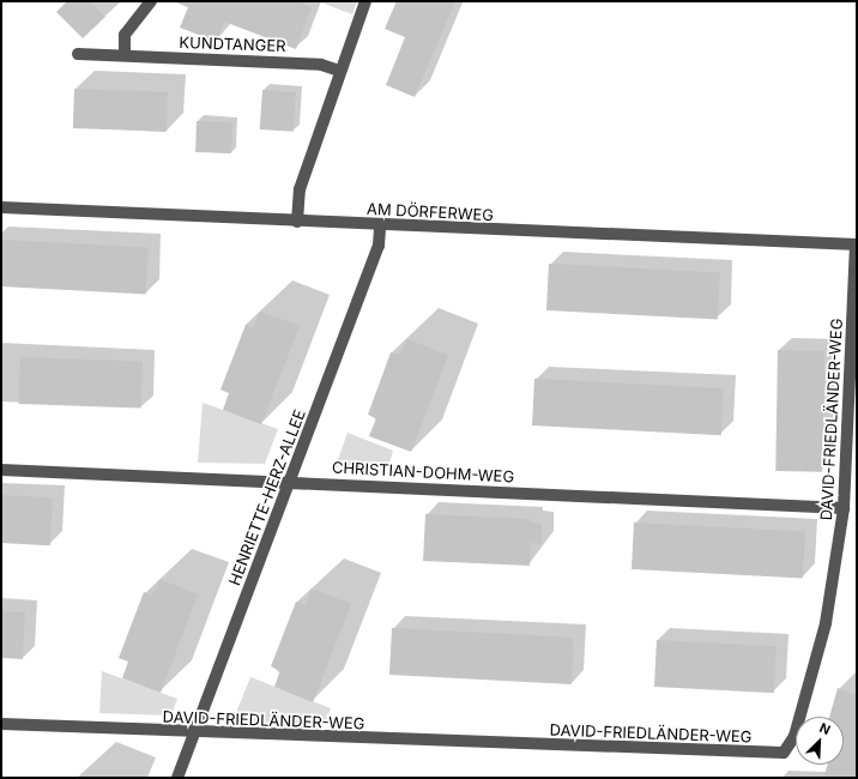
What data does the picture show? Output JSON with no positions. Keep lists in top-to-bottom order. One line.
{"streets":{"street":["KUNDTANGER","AM DÖRFERWEG","DAVID-FRIEDLÄNDER-WEG","CHRISTIAN-DOHM-WEG","HENRIETTE-HERZ-ALLEE"]},"crossings":[["AM DÖRFERWEG","DAVID-FRIEDLÄNDER-WEG"],["AM DÖRFERWEG","HENRIETTE-HERZ-ALLEE"],["DAVID-FRIEDLÄNDER-WEG","CHRISTIAN-DOHM-WEG"],["DAVID-FRIEDLÄNDER-WEG","HENRIETTE-HERZ-ALLEE"],["CHRISTIAN-DOHM-WEG","HENRIETTE-HERZ-ALLEE"]],"north":"top right"}
